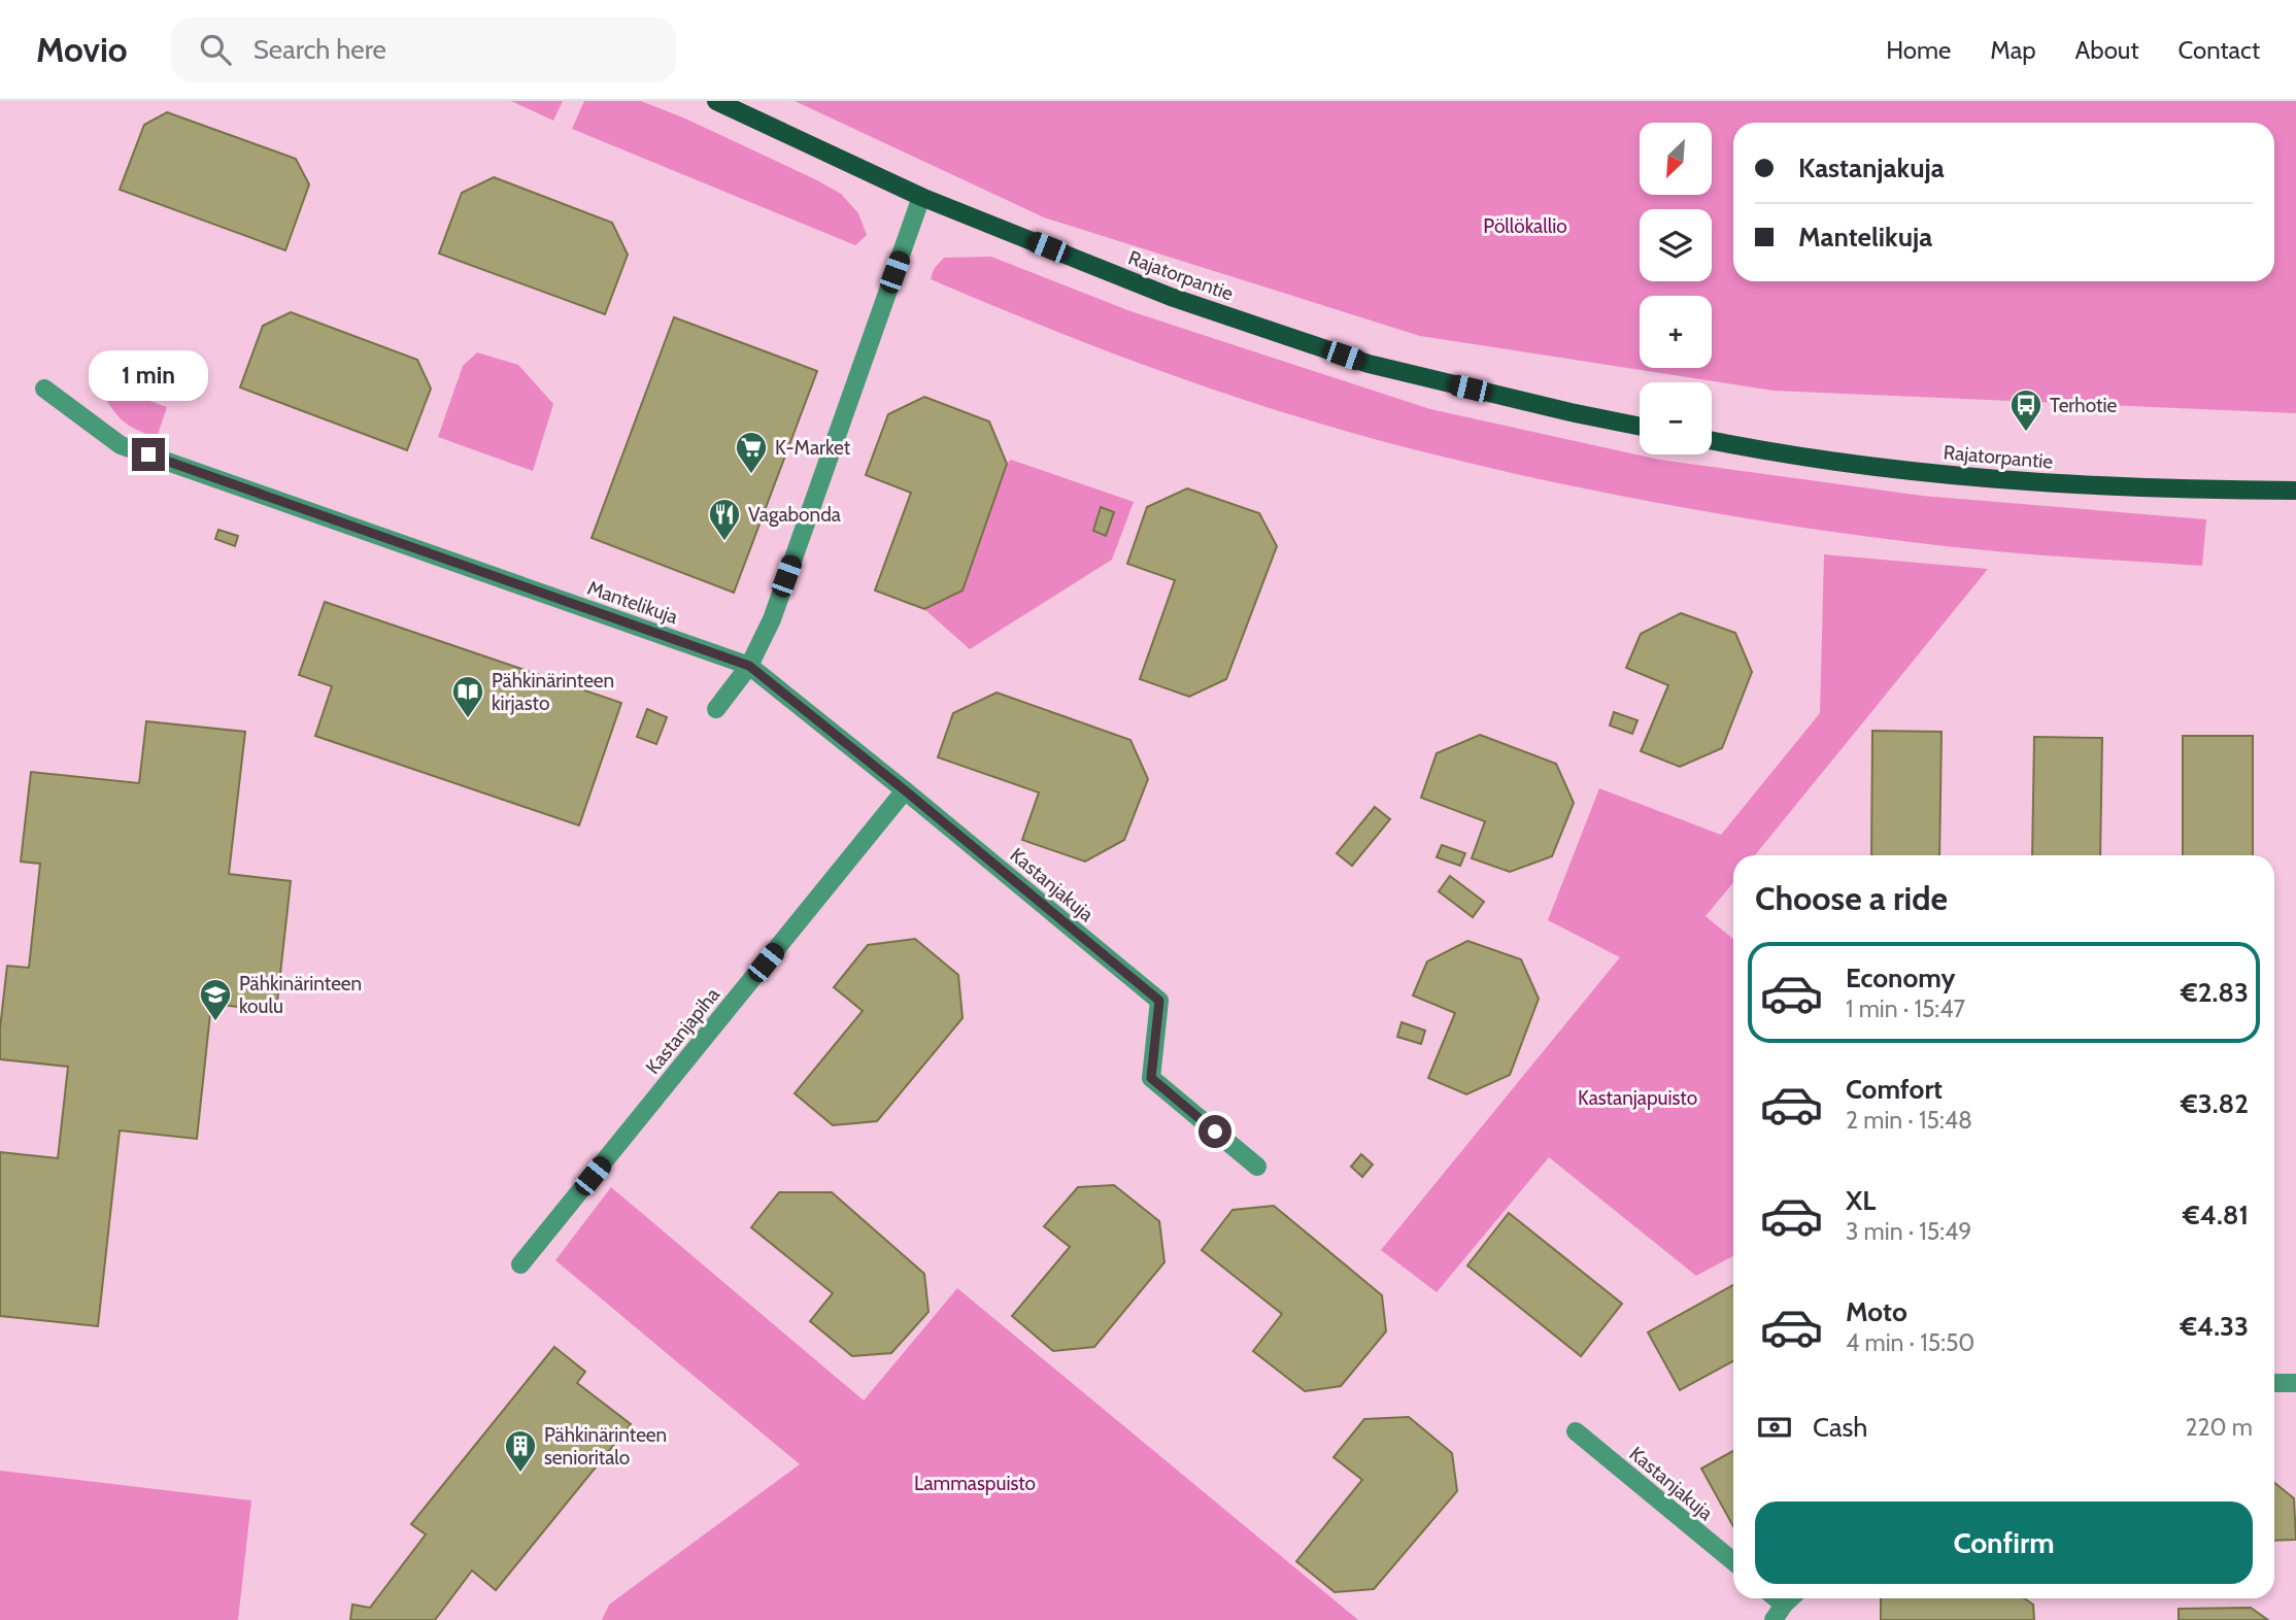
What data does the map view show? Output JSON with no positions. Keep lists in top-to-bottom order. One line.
{"streets":{"main road":["Rajatorpantie"],"street":["Mantelikuja","Kastanjakuja","Kastanjapiha"]},"crossings":[["Mantelikuja","Kastanjakuja"],["Kastanjakuja","Kastanjapiha"]],"parks":["Pöllökallio","Kastanjapuisto","Lammaspuisto"],"places":{"bus stop":["Terhotie"],"supermarket":["K-Market"],"restaurant":["Vagabonda"],"library":["Pähkinärinteen kirjasto"],"school or university":["Pähkinärinteen koulu"],"building":["Pähkinärinteen senioritalo"]},"north":"bottom left","page":{"header":"Movio","search":"Search here","nav":["Home","Map","About","Contact"],"map_buttons":["+","−"],"banner":["Kastanjakuja","Mantelikuja"],"bubble":"1 min","heading":"Choose a ride","list":[{"name":"Economy","note":"1 min · 15:47","value":"€2.83"},{"name":"Comfort","note":"2 min · 15:48","value":"€3.82"},{"name":"XL","note":"3 min · 15:49","value":"€4.81"},{"name":"Moto","note":"4 min · 15:50","value":"€4.33"}],"pay":["Cash","220 m"],"buttons":"Confirm"}}
